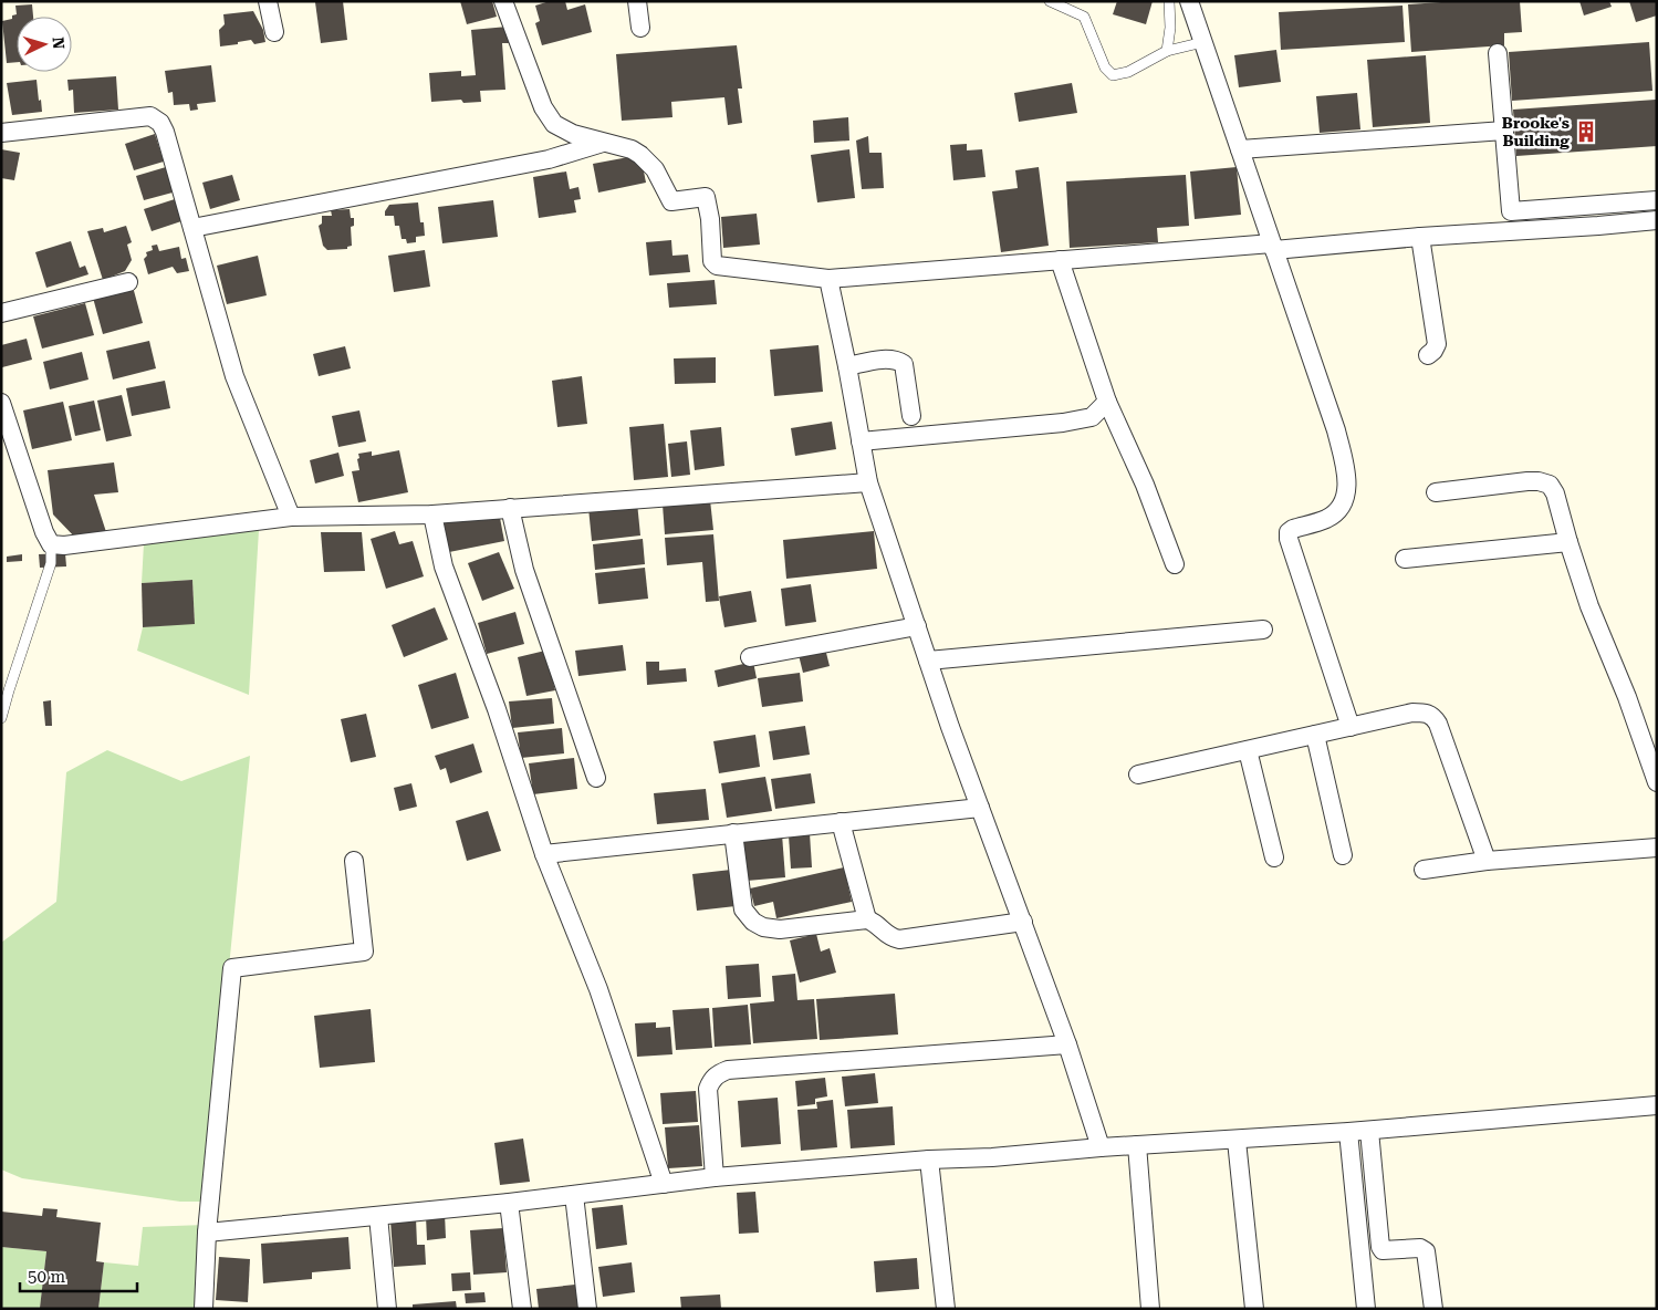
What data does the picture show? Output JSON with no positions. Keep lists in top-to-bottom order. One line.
{"places":{"building":["Brooke's Building"]},"scale_bar":"50 m","north":"right"}
